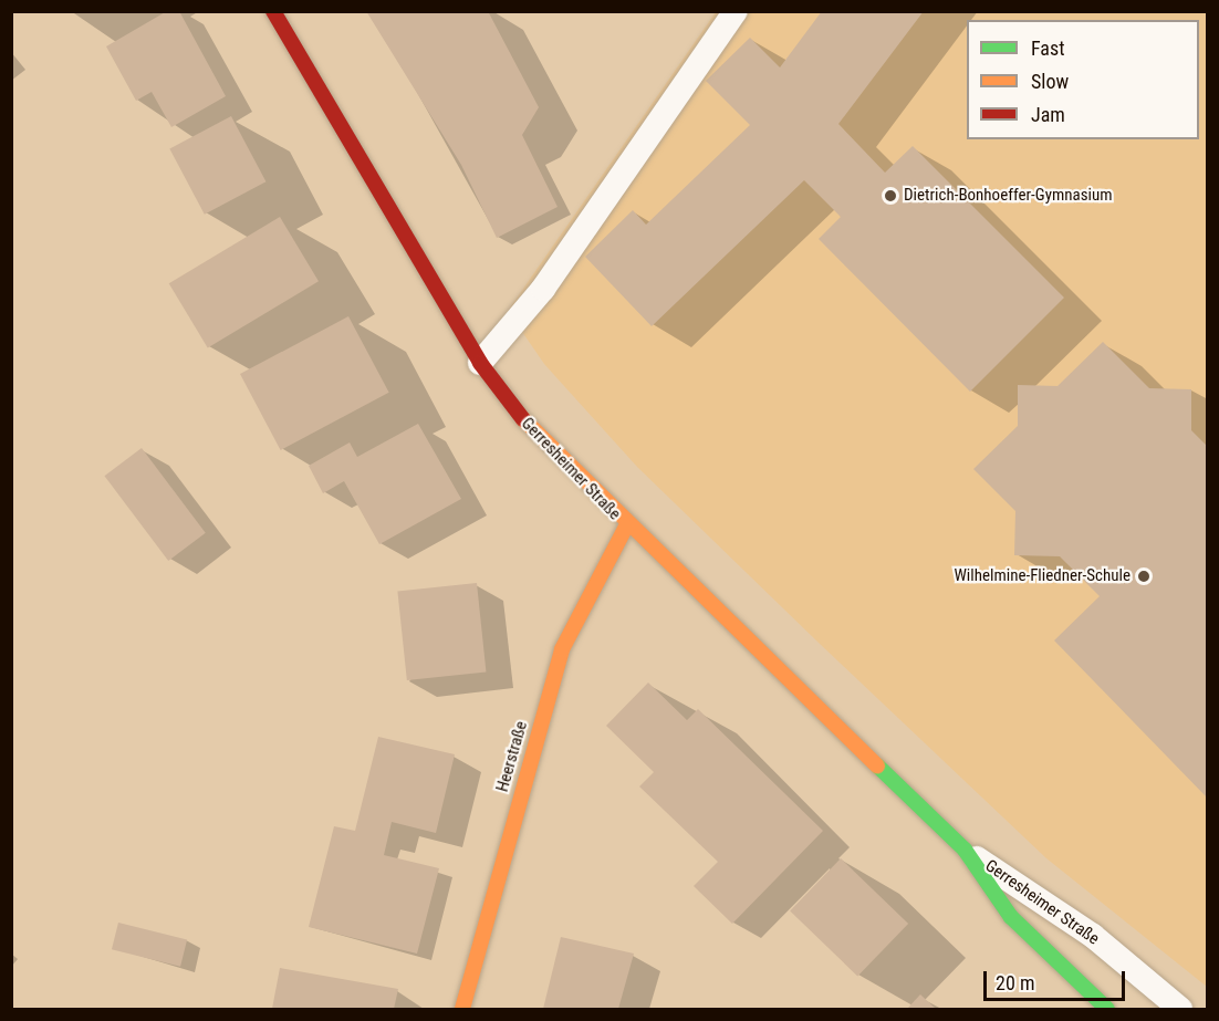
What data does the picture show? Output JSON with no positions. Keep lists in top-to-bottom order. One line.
{"streets":{"street":["Gerresheimer Straße","Heerstraße"]},"crossings":[["Gerresheimer Straße","Heerstraße"]],"places":["Dietrich-Bonhoeffer-Gymnasium","Wilhelmine-Fliedner-Schule"],"legend":["Fast","Slow","Jam"],"scale_bar":"20 m"}
